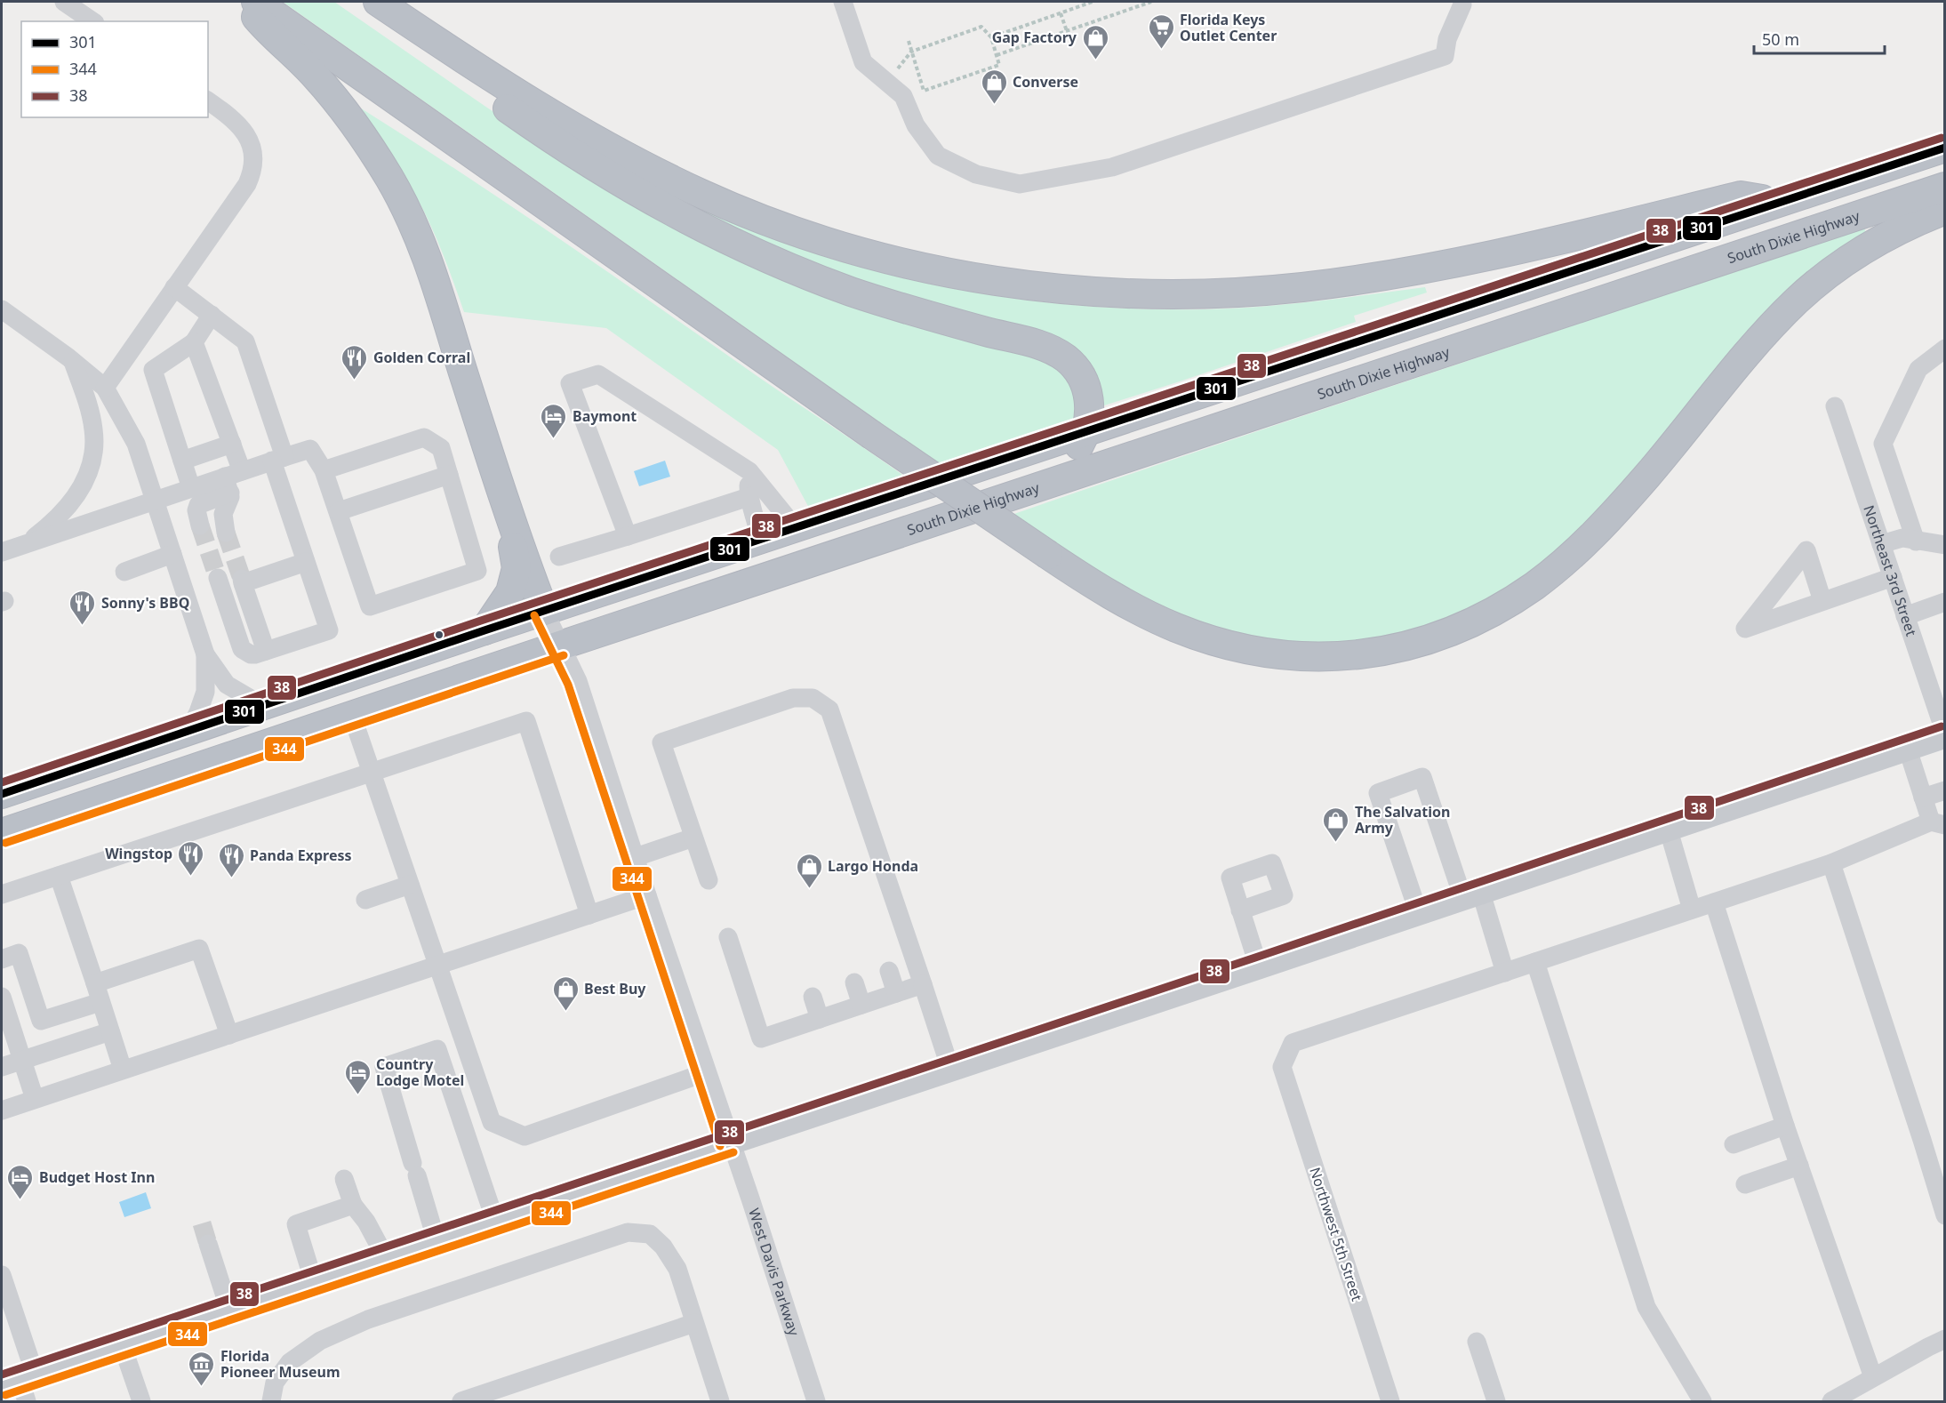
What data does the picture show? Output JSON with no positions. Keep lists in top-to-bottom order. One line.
{"streets":{"highway":["South Dixie Highway"],"street":["Northeast 3rd Street","Northwest 5th Street","West Davis Parkway"]},"crossings":[["South Dixie Highway","West Davis Parkway"]],"places":{"supermarket":["Florida Keys Outlet Center"],"shop":["Gap Factory","Converse","The Salvation Army","Largo Honda","Best Buy"],"restaurant":["Golden Corral","Sonny's BBQ","Wingstop","Panda Express"],"hotel":["Baymont","Country Lodge Motel","Budget Host Inn"],"museum":["Florida Pioneer Museum"]},"lines":["transit line 38","transit line 301","transit line 344"],"legend":["301","344","38"],"scale_bar":"50 m"}
